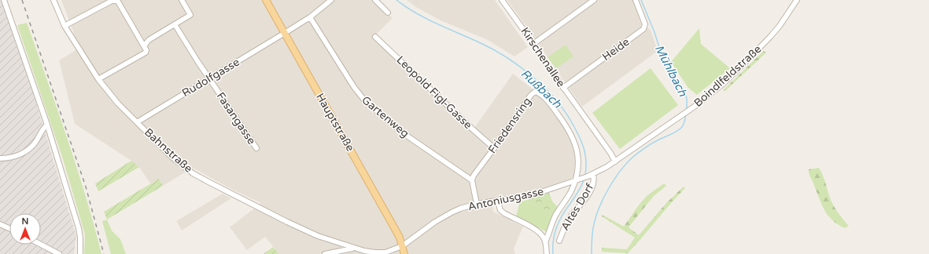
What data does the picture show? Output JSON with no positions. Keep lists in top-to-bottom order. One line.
{"streets":{"main road":["Hauptstraße"],"street":["Heide","Kirschenallee","Boindlfeldstraße","Rudolfgasse","Leopold Figl-Gasse","Gartenweg","Fasangasse","Friedensring","Bahnstraße","Antoniusgasse","Altes Dorf"]},"crossings":[["Heide","Kirschenallee"],["Kirschenallee","Boindlfeldstraße"],["Kirschenallee","Antoniusgasse"],["Boindlfeldstraße","Antoniusgasse"],["Rudolfgasse","Gartenweg"],["Rudolfgasse","Fasangasse"],["Rudolfgasse","Hauptstraße"],["Rudolfgasse","Bahnstraße"],["Leopold Figl-Gasse","Friedensring"],["Gartenweg","Friedensring"],["Hauptstraße","Antoniusgasse"],["Friedensring","Antoniusgasse"],["Bahnstraße","Antoniusgasse"],["Antoniusgasse","Altes Dorf"]],"water":["Mühlbach","Rußbach"],"north":"top"}
